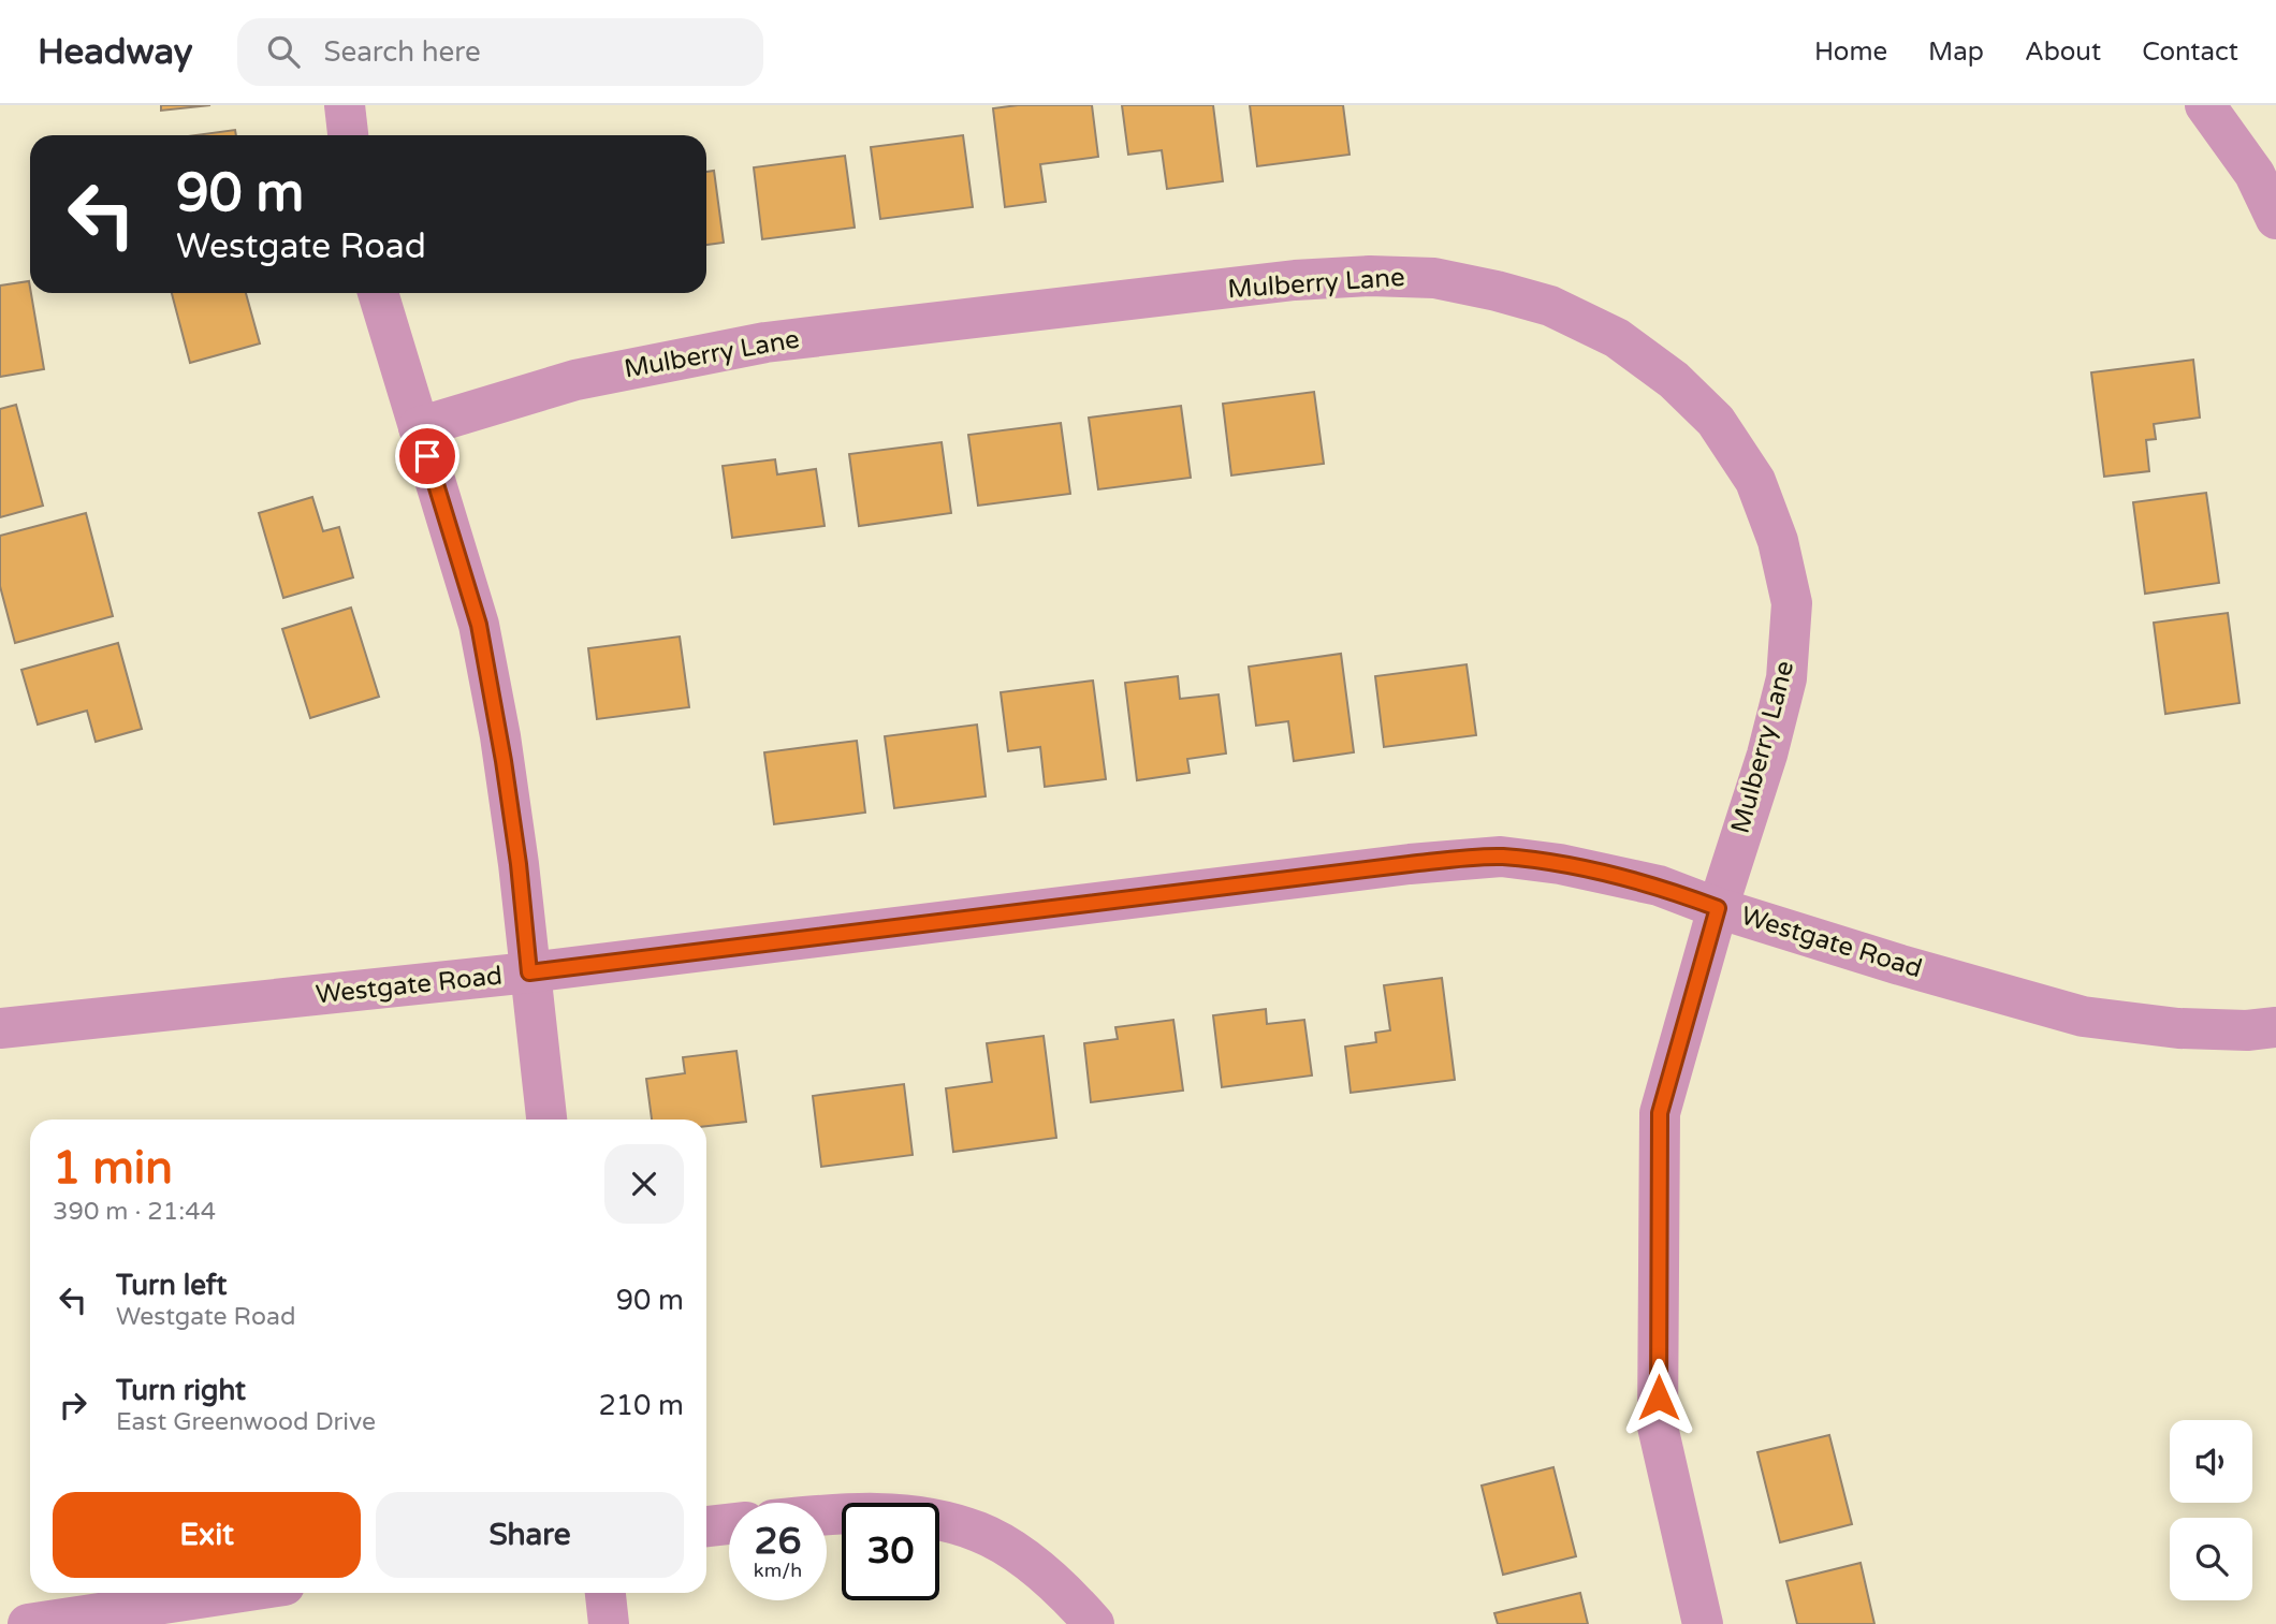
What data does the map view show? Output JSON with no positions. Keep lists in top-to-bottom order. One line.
{"streets":{"street":["Mulberry Lane","Westgate Road"]},"crossings":[["Mulberry Lane","Westgate Road"]],"page":{"header":"Headway","search":"Search here","nav":["Home","Map","About","Contact"],"turn":["90 m","Westgate Road"],"heading":["1 min","390 m · 21:44"],"list":[{"name":"Turn left","note":"Westgate Road","value":"90 m"},{"name":"Turn right","note":"East Greenwood Drive","value":"210 m"}],"buttons":["Exit","Share"],"speed":"26 km/h","limit":"30"}}
